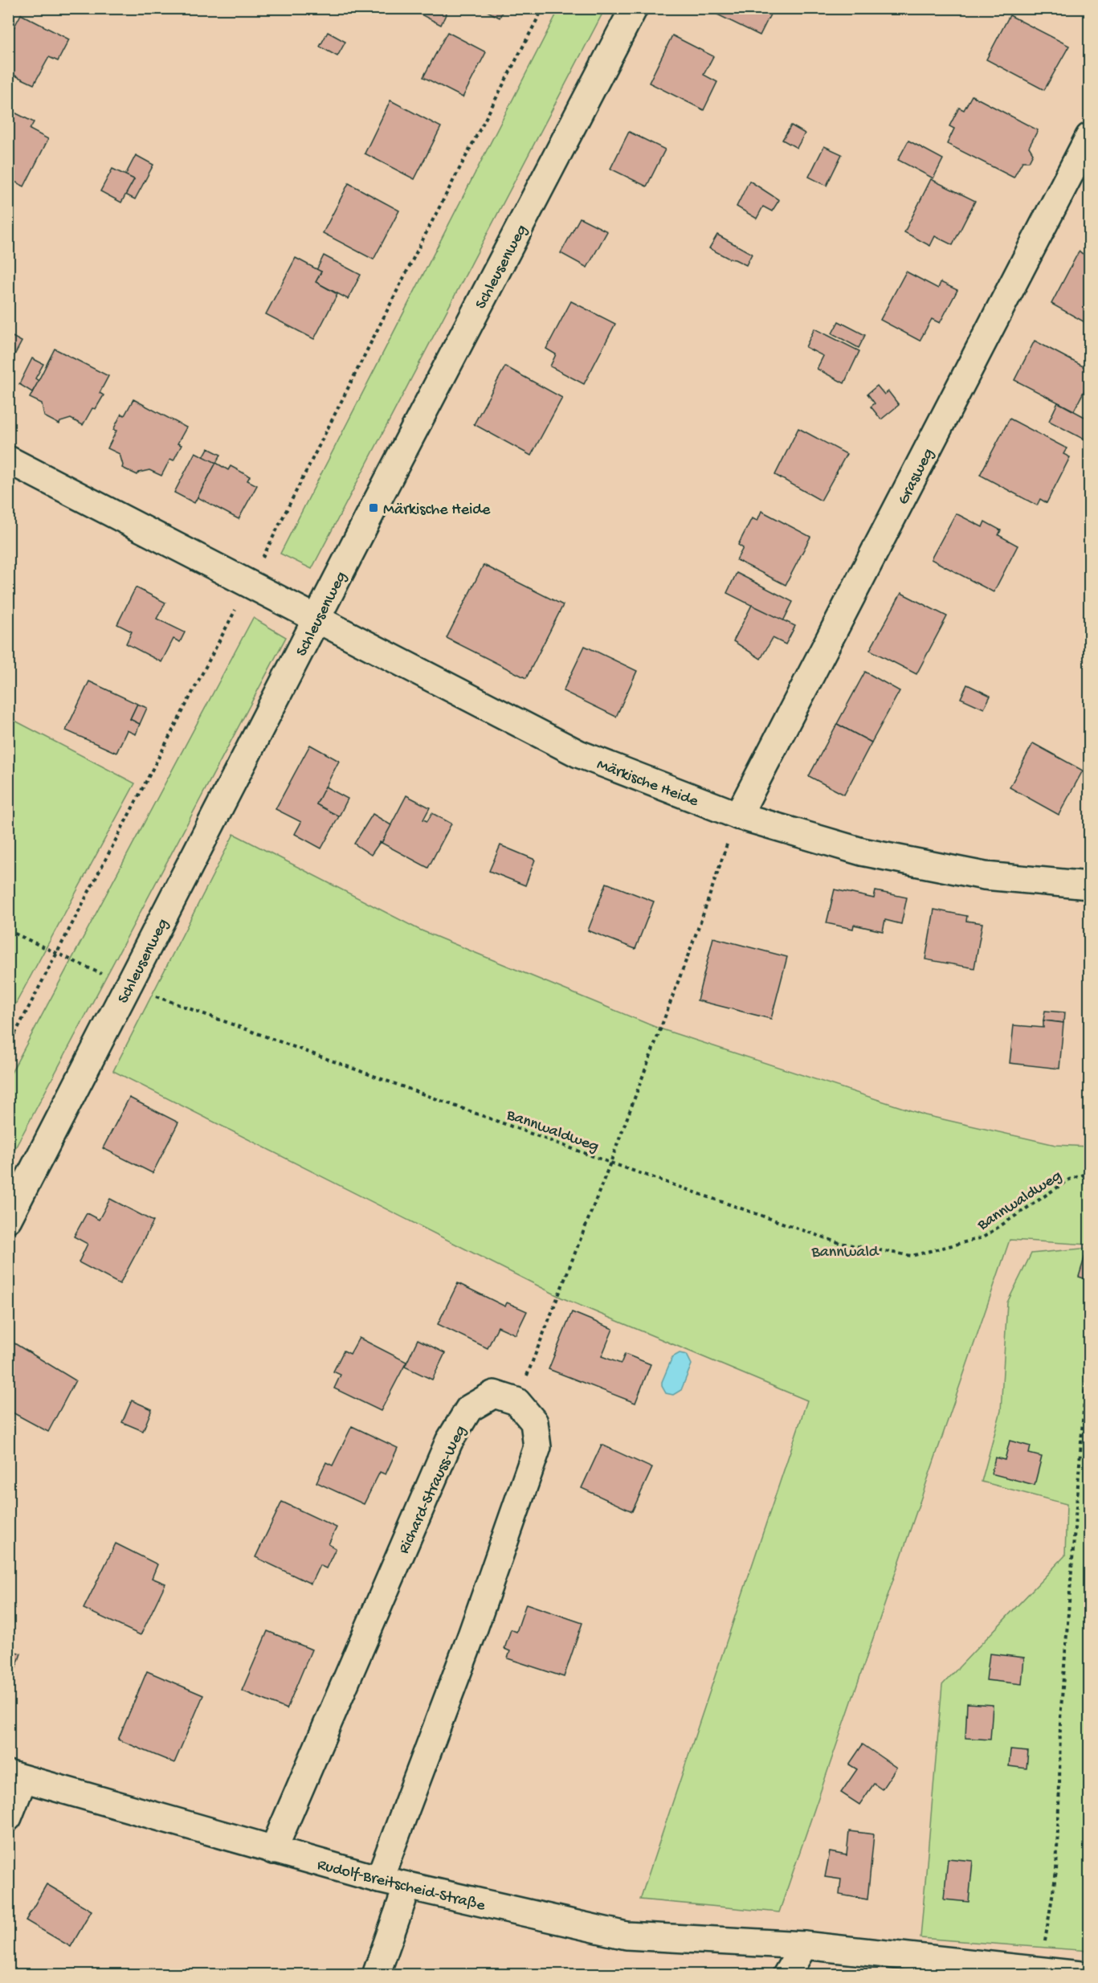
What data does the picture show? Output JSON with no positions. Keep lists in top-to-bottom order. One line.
{"streets":{"street":["Schleusenweg","Grasweg","Märkische Heide","Richard-Strauss-Weg","Rudolf-Breitscheid-Straße"],"path":["Bannwaldweg"]},"crossings":[["Schleusenweg","Märkische Heide"],["Schleusenweg","Bannwaldweg"],["Grasweg","Märkische Heide"],["Richard-Strauss-Weg","Rudolf-Breitscheid-Straße"]],"parks":["Bannwald"],"places":{"transit":["Märkische Heide"]}}
